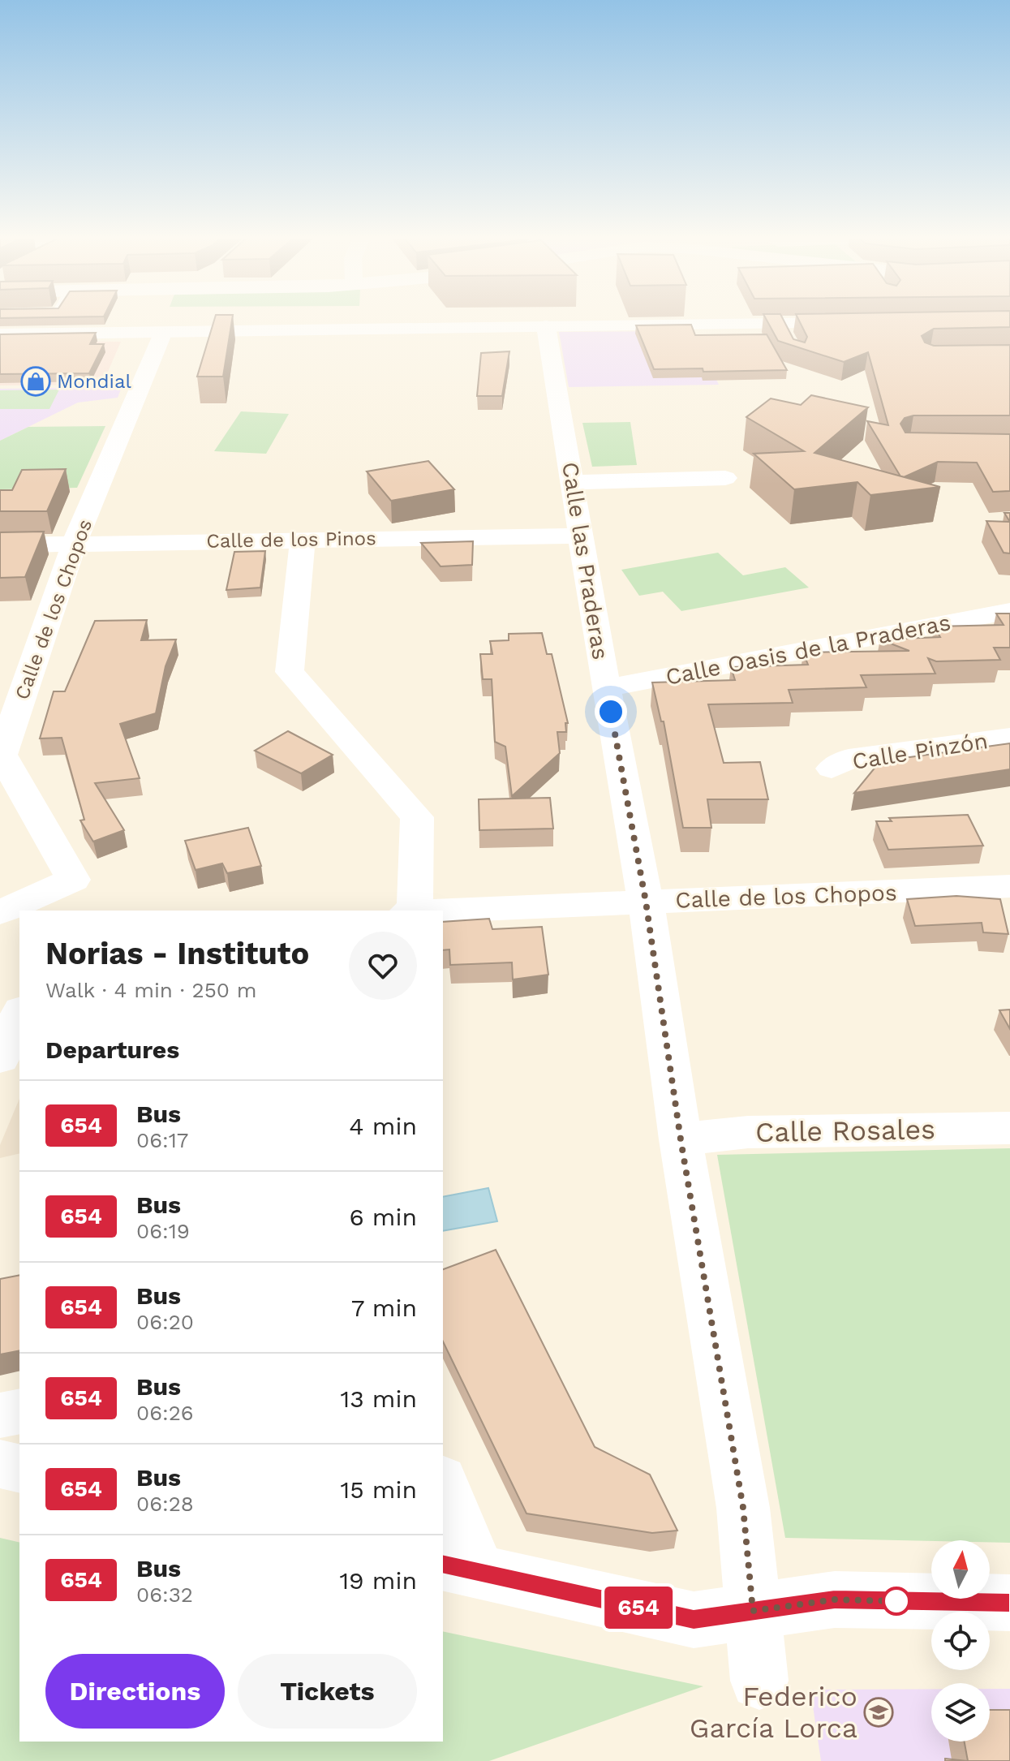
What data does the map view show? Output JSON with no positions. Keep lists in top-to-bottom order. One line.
{"streets":{"street":["Calle de los Pinos","Calle las Praderas","Calle de los Chopos","Calle Oasis de la Praderas","Calle Pinzón","Calle Rosales"]},"crossings":[["Calle de los Pinos","Calle las Praderas"],["Calle de los Pinos","Calle de los Chopos"],["Calle las Praderas","Calle de los Chopos"],["Calle las Praderas","Calle Oasis de la Praderas"],["Calle las Praderas","Calle Rosales"]],"places":{"shop":["Mondial"],"school or university":["Federico García Lorca"]},"lines":["bus line 654"],"north":"top","page":{"on_map":"654","heading":[["Norias - Instituto","Walk · 4 min · 250 m"],"Departures"],"list":[{"mark":"654","name":"Bus","note":"06:17","value":"4 min"},{"mark":"654","name":"Bus","note":"06:19","value":"6 min"},{"mark":"654","name":"Bus","note":"06:20","value":"7 min"},{"mark":"654","name":"Bus","note":"06:26","value":"13 min"},{"mark":"654","name":"Bus","note":"06:28","value":"15 min"},{"mark":"654","name":"Bus","note":"06:32","value":"19 min"}],"buttons":["Directions","Tickets"]}}
